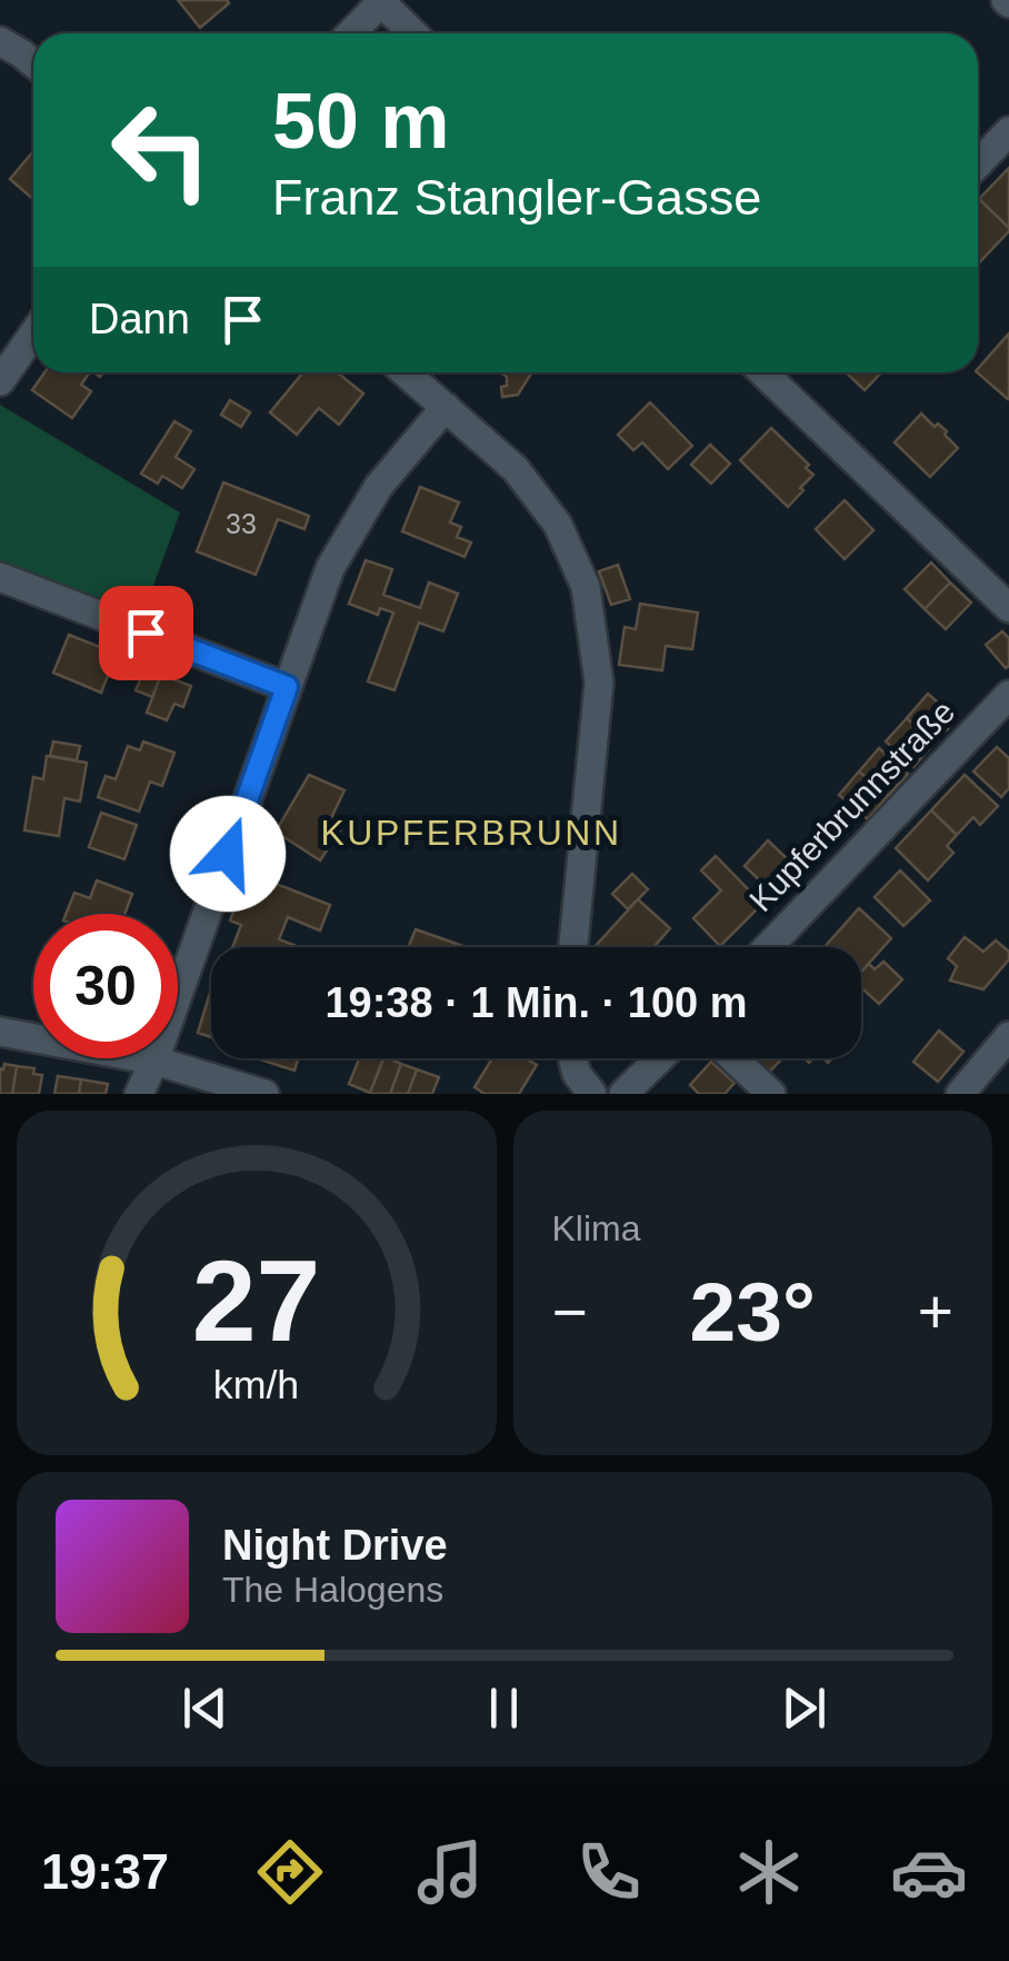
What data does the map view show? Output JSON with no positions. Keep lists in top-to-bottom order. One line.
{"streets":{"street":["Kupferbrunnstraße"]},"districts":["KUPFERBRUNN"],"house_numbers":["33"],"page":{"turn":["50 m","Franz Stangler-Gasse"],"then":"Dann","limit":"30","trip":"19:38 · 1 Min. · 100 m","tile":"Klima","heat":["−","23°","+"],"song":["Night Drive","The Halogens"],"tabs":"19:37","gauge":["27","km/h"]}}
